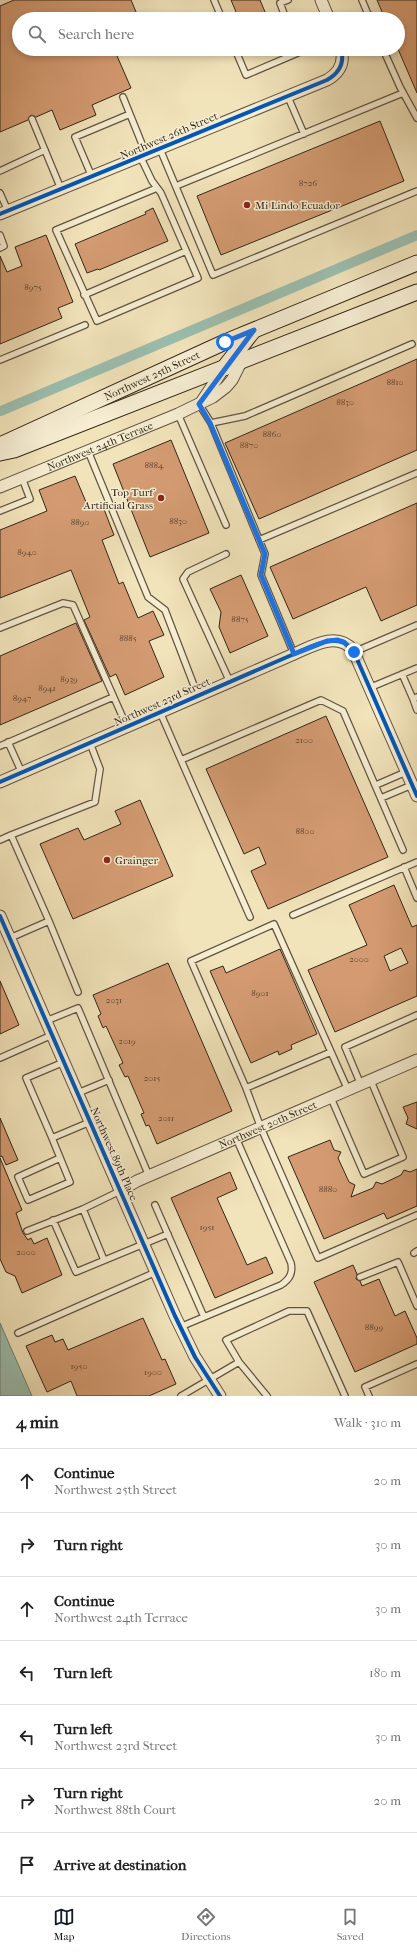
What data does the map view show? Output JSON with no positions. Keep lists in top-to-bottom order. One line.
{"streets":{"main road":["Northwest 25th Street"],"street":["Northwest 26th Street","Northwest 24th Terrace","Northwest 23rd Street","Northwest 20th Street","Northwest 89th Place"]},"crossings":[["Northwest 25th Street","Northwest 24th Terrace"],["Northwest 20th Street","Northwest 89th Place"]],"places":["Mi Lindo Ecuador","Top Turf Artificial Grass","Grainger"],"house_numbers":["8726","8975","8810","8830","8860","8870","8884","8830","8890","8940","8875","8885","8939","8941","8947","2100","8800","2000","8901","2031","2019","2015","2011","8880","1951","2000","8899","1950","1900"],"page":{"search":"Search here","heading":["4 min","Walk · 310 m"],"list":[["Continue","Northwest 25th Street","20 m"],["Turn right","30 m"],["Continue","Northwest 24th Terrace","30 m"],["Turn left","180 m"],["Turn left","Northwest 23rd Street","30 m"],["Turn right","Northwest 88th Court","20 m"],"Arrive at destination"],"nav":["Map","Directions","Saved"]}}
